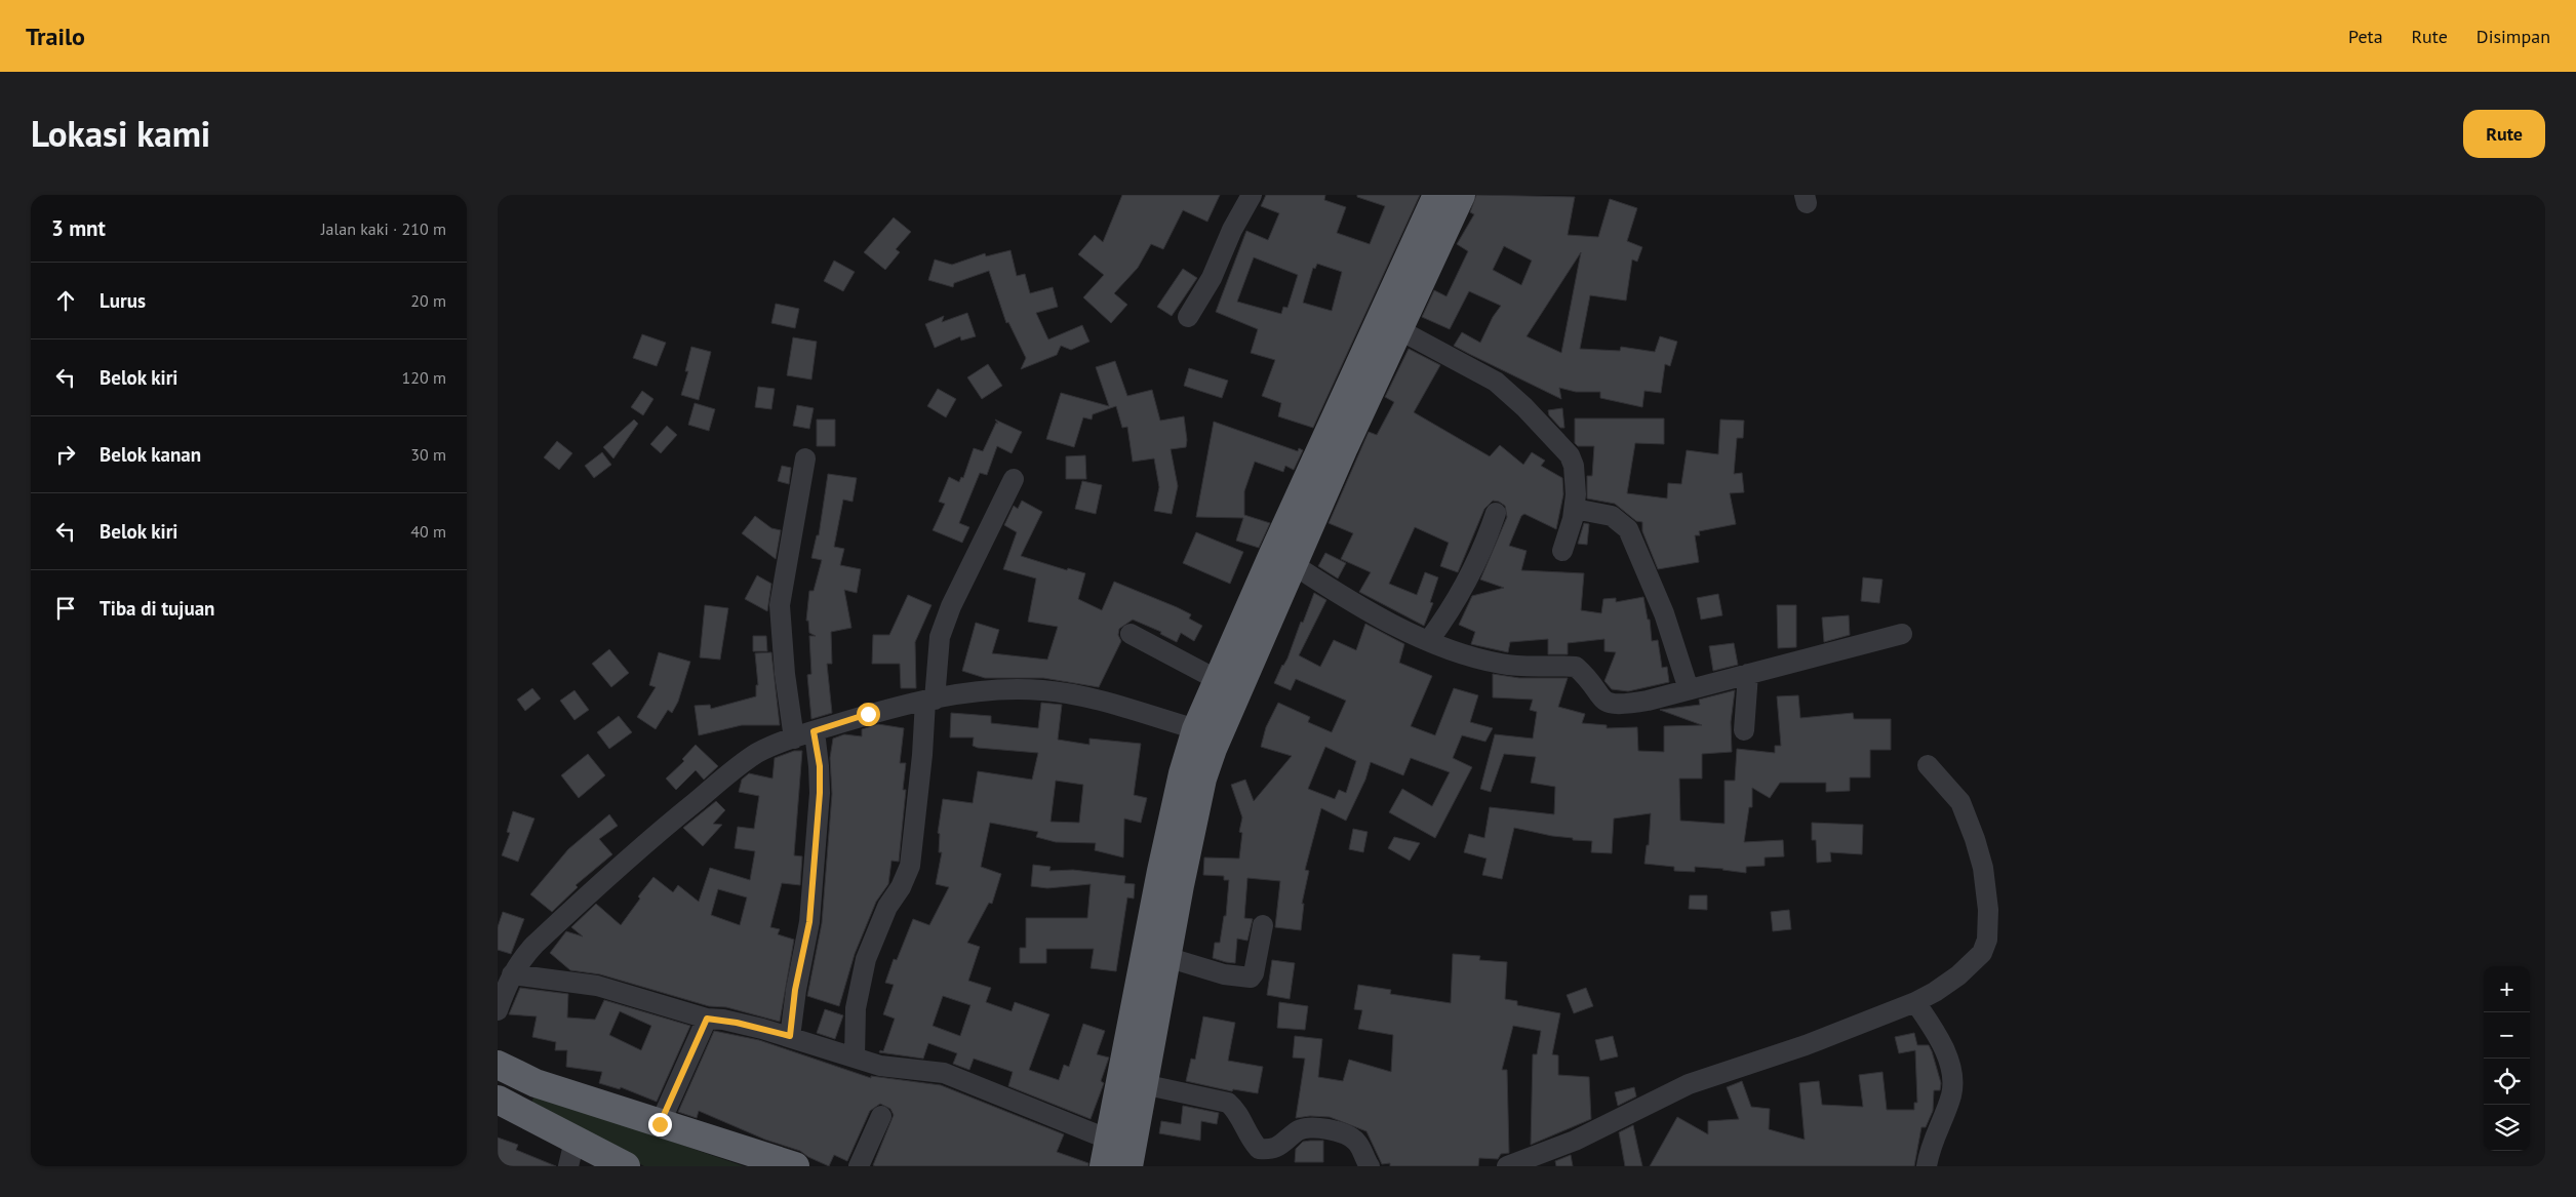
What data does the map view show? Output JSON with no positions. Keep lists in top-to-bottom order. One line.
{"page":{"header":"Trailo","nav":["Peta","Rute","Disimpan"],"title":"Lokasi kami","buttons":"Rute","heading":["3 mnt","Jalan kaki · 210 m"],"list":[["Lurus","20 m"],["Belok kiri","120 m"],["Belok kanan","30 m"],["Belok kiri","40 m"],"Tiba di tujuan"],"map_buttons":["+","−"]}}
